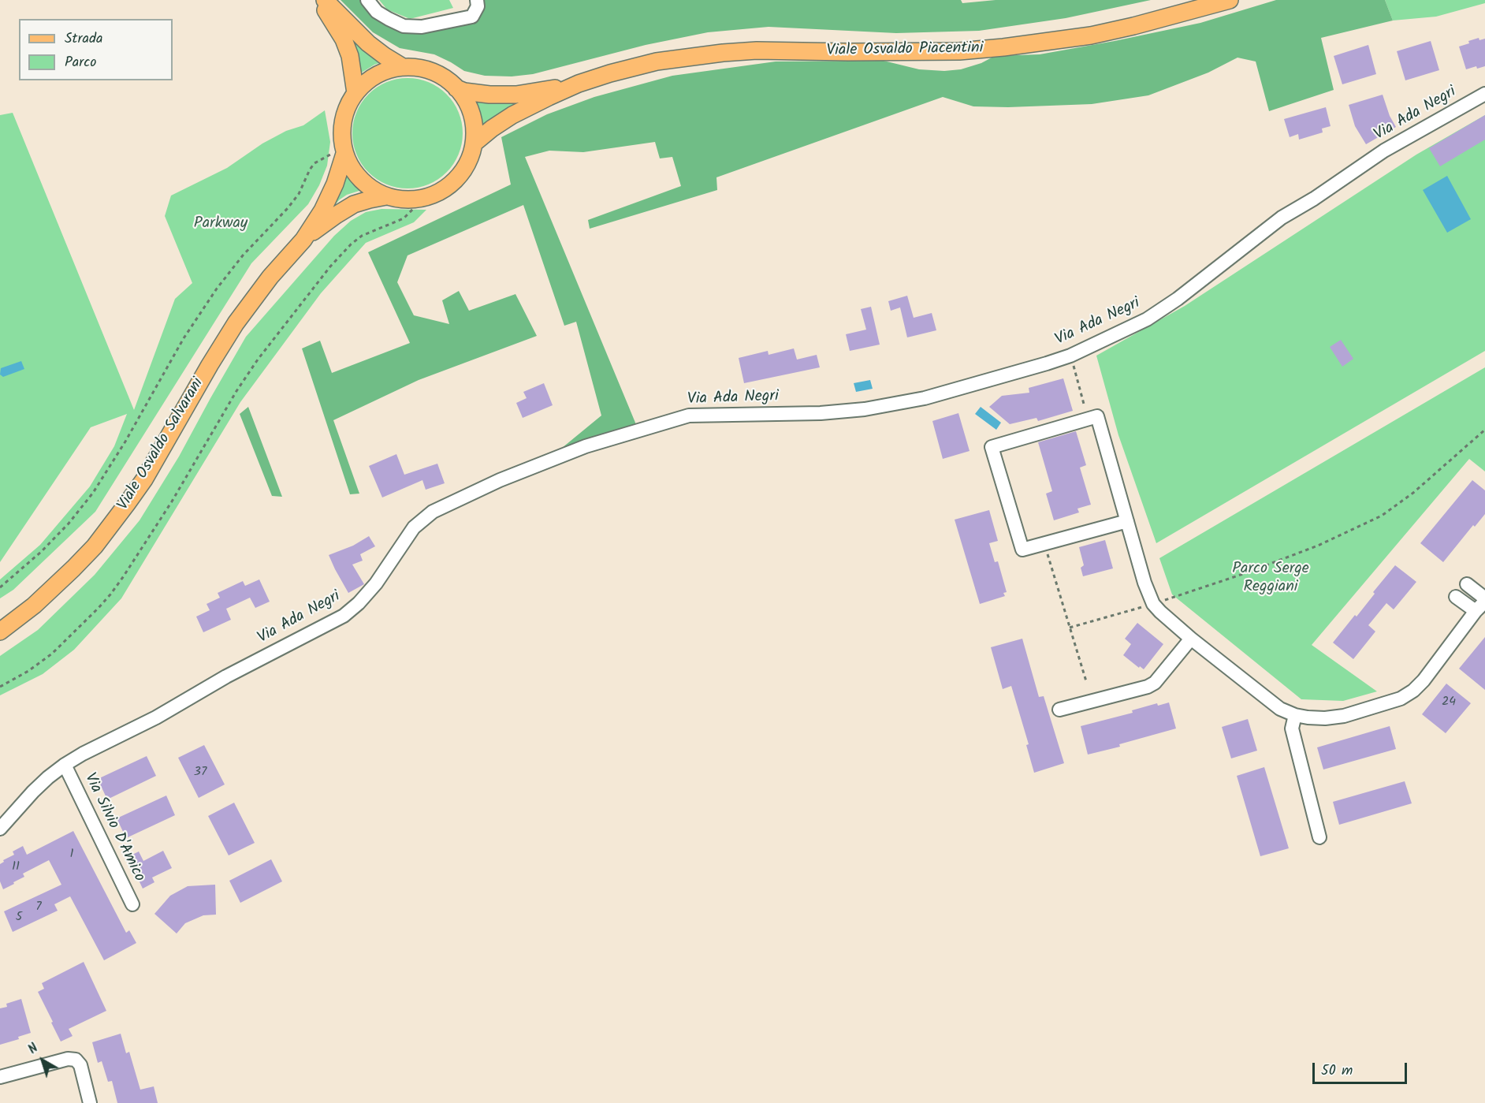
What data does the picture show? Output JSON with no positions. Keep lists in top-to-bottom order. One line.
{"streets":{"main road":["Viale Osvaldo Piacentini","Viale Osvaldo Salvarani"],"street":["Via Ada Negri","Via Silvio D'Amico"]},"crossings":[["Viale Osvaldo Piacentini","Viale Osvaldo Salvarani"],["Via Ada Negri","Via Silvio D'Amico"]],"parks":["Parkway","Parco Serge Reggiani"],"house_numbers":["24","37","1","11","7","5"],"legend":["Strada","Parco"],"scale_bar":"50 m","north":"top left"}
